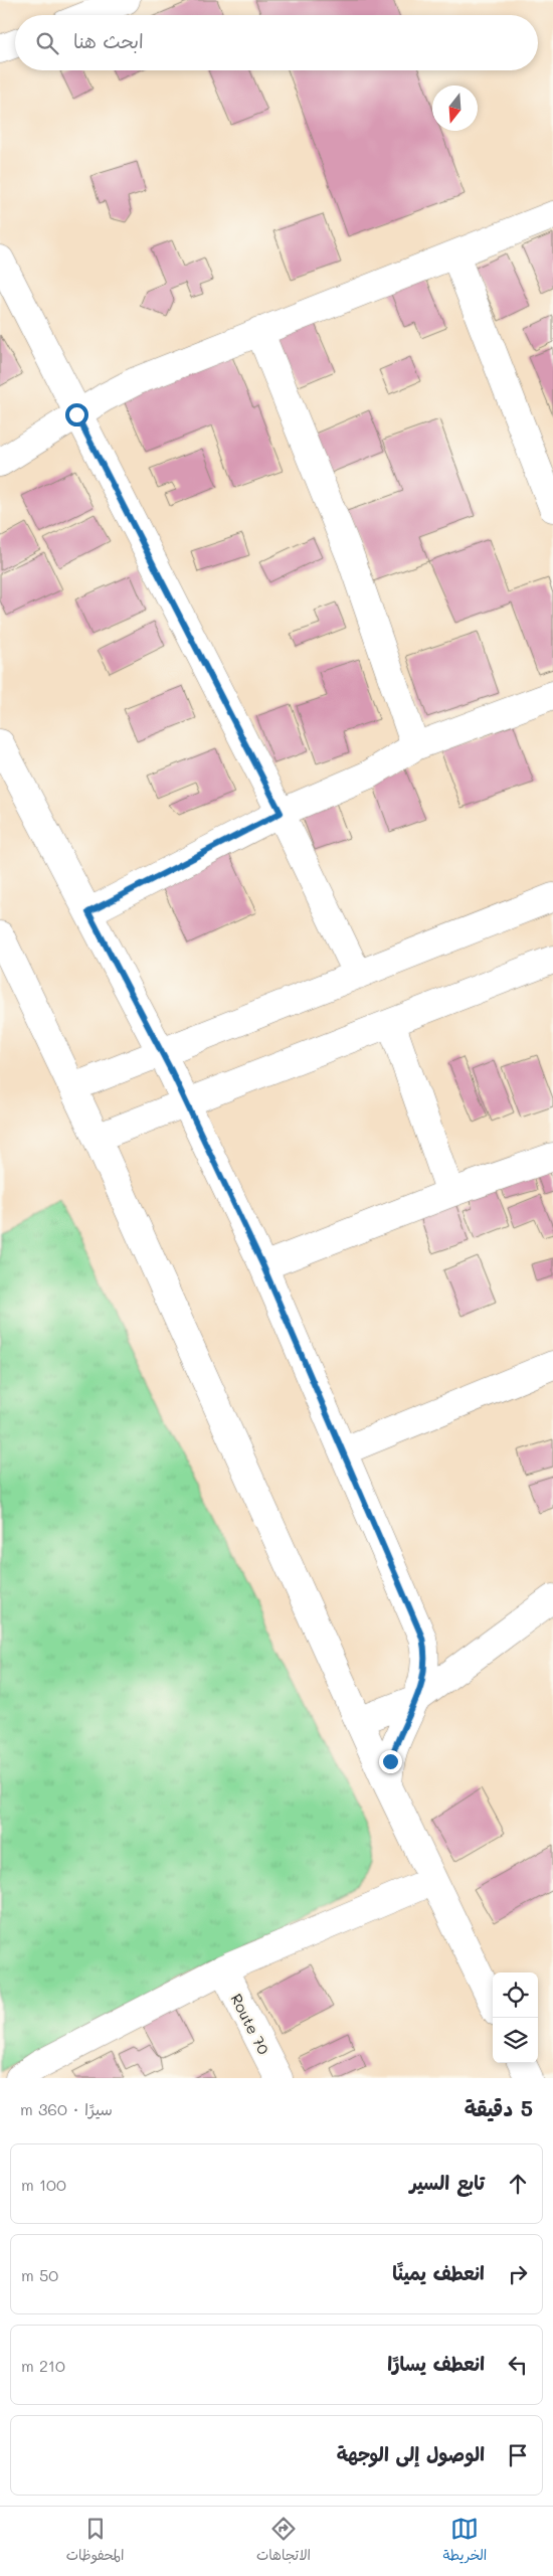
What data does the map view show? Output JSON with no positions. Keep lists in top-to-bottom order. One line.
{"streets":{"street":["Route 70"]},"north":"bottom","page":{"search":"ابحث هنا","heading":["5 دقيقة","سيرًا · 360 m"],"list":[["تابع السير","100 m"],["انعطف يمينًا","50 m"],["انعطف يسارًا","210 m"],"الوصول إلى الوجهة"],"nav":["الخريطة","الاتجاهات","المحفوظات"]}}
